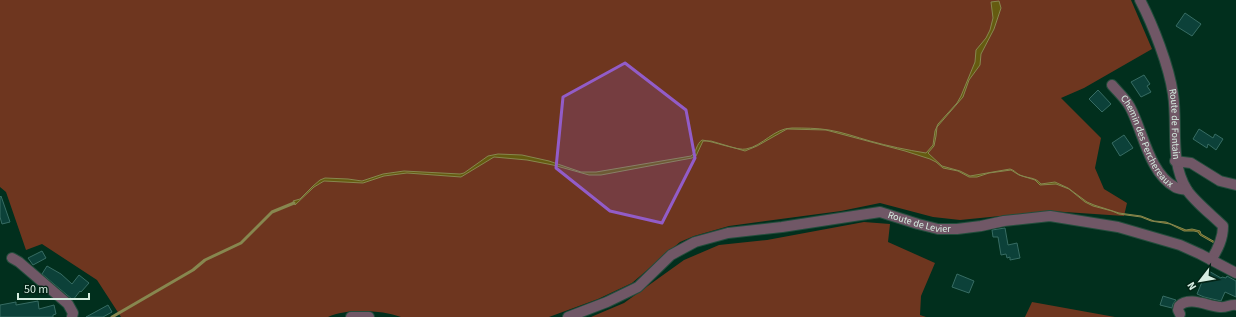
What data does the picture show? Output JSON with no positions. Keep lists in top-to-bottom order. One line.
{"streets":{"street":["Route de Fontain","Chemin des Perchereaux","Route de Levier"]},"crossings":[["Route de Fontain","Chemin des Perchereaux"],["Route de Fontain","Route de Levier"]],"scale_bar":"50 m","north":"bottom left"}
